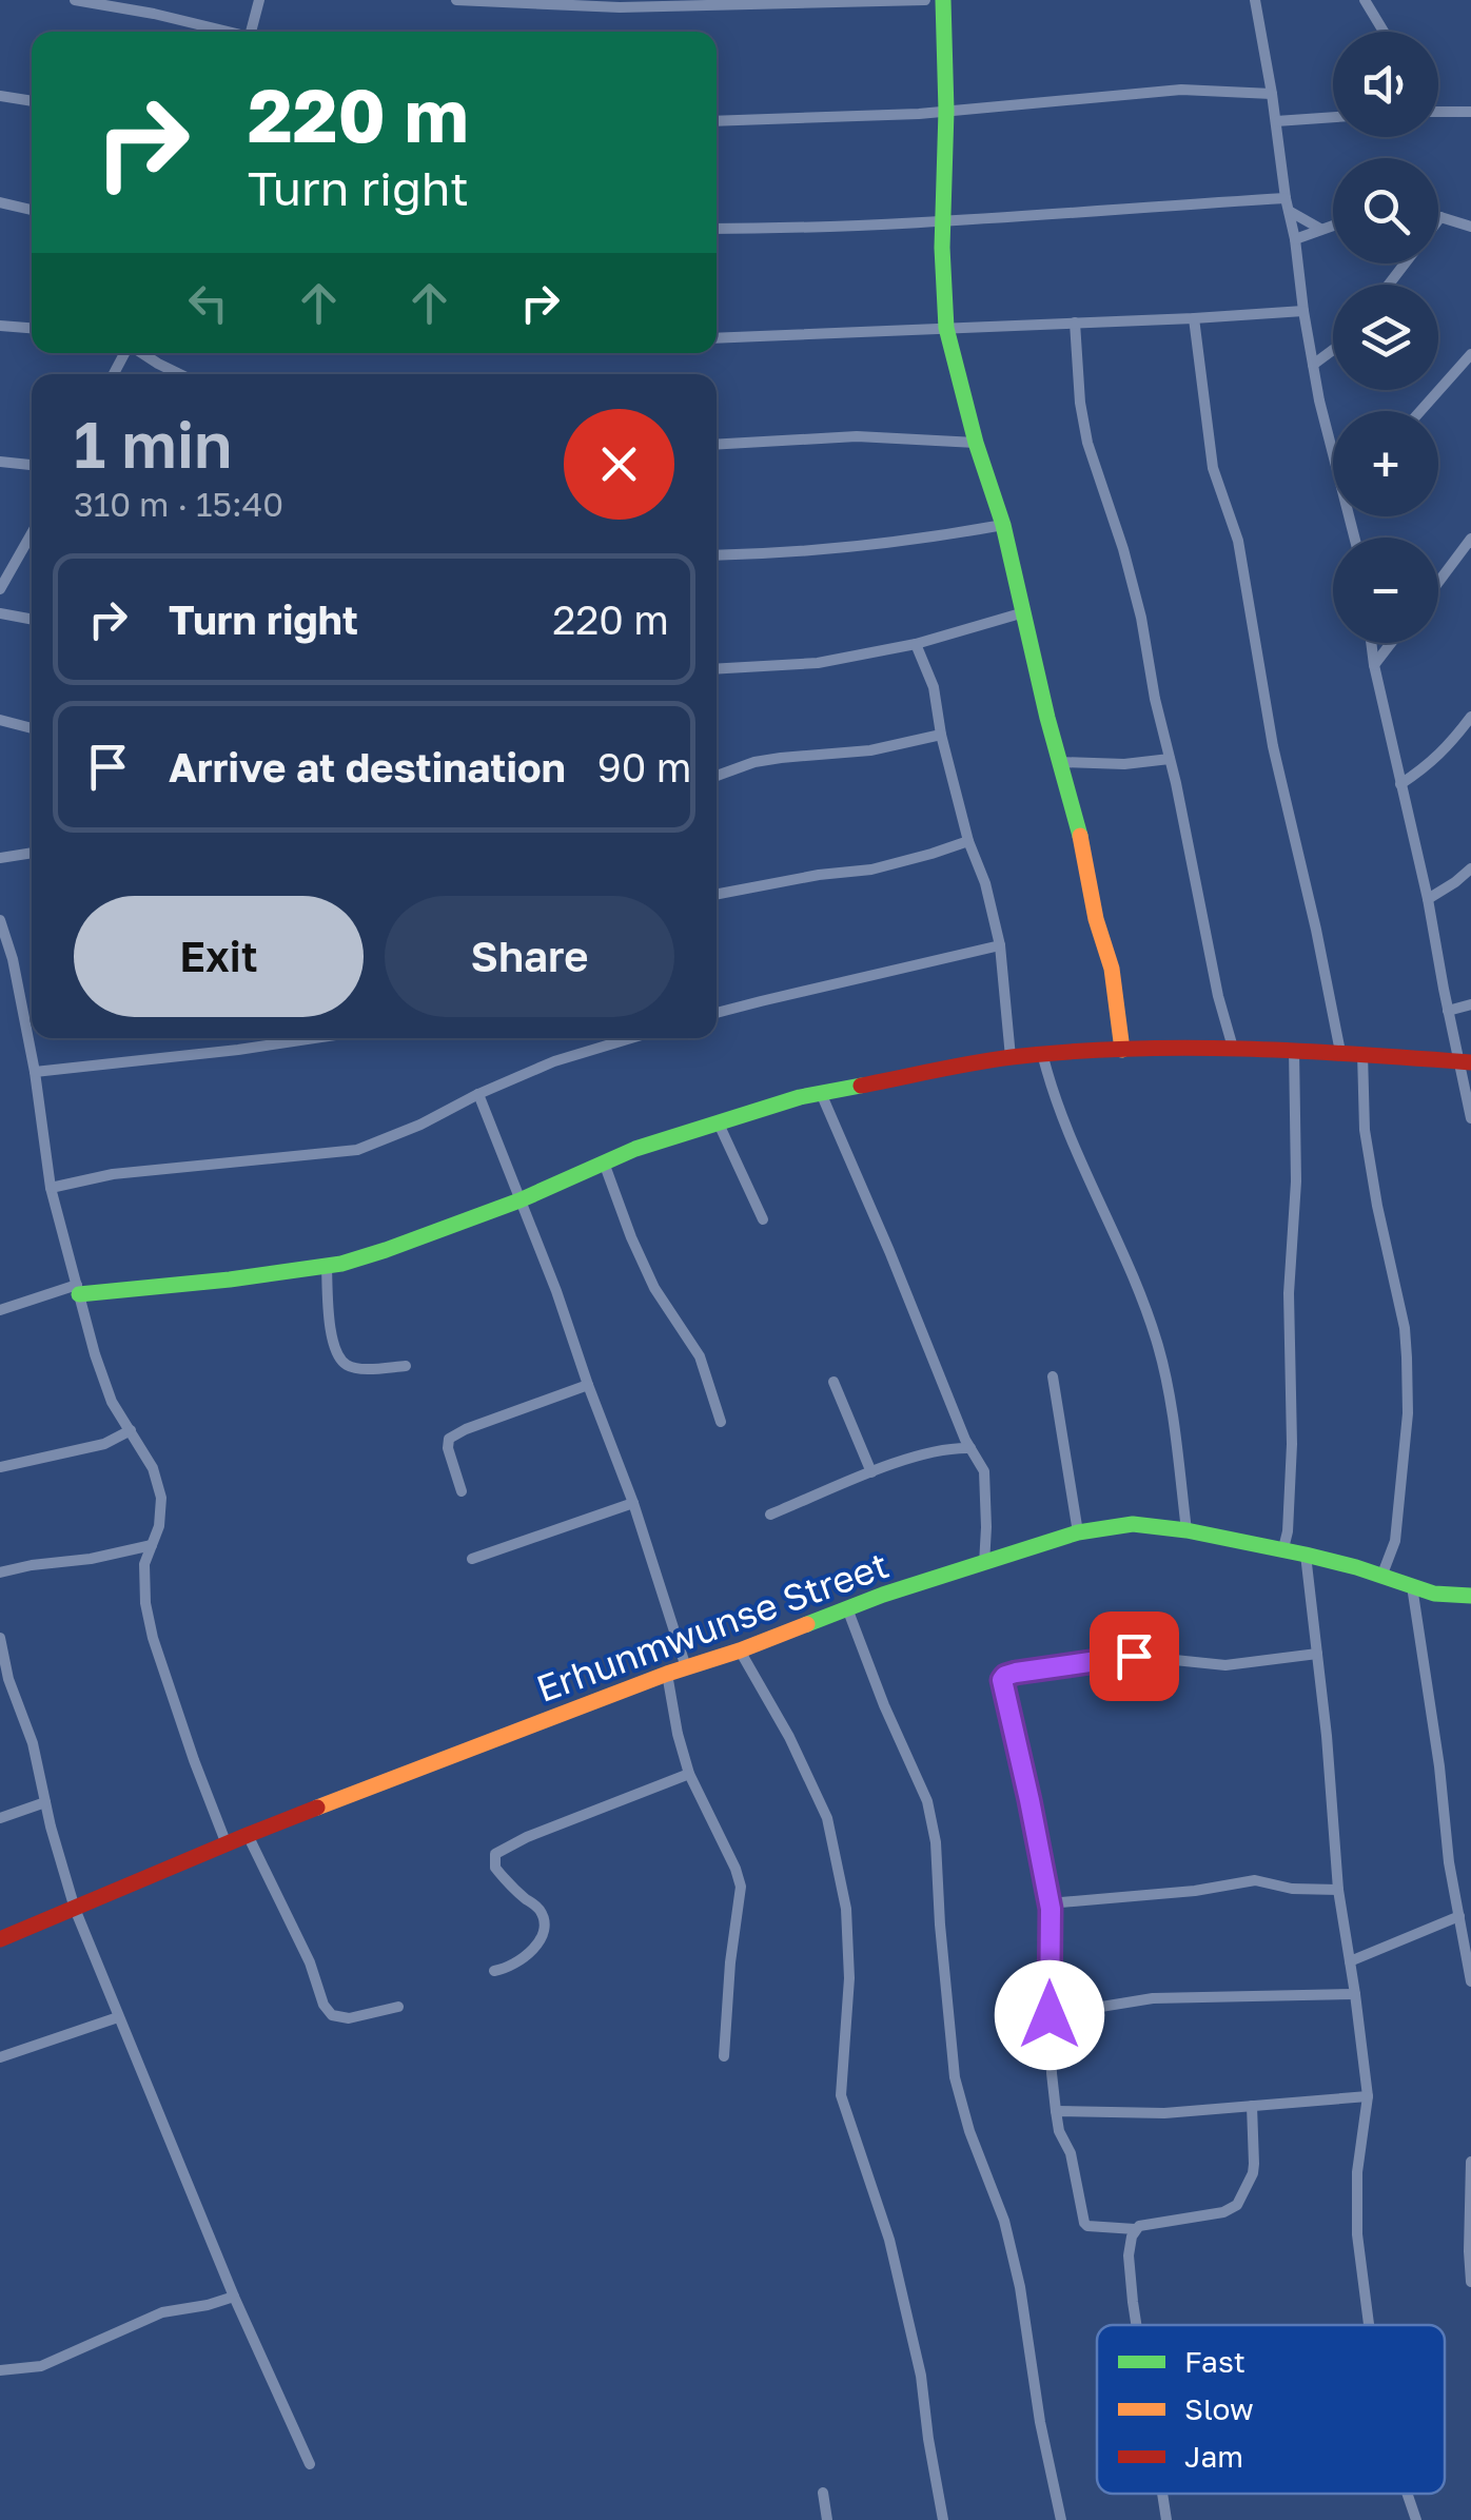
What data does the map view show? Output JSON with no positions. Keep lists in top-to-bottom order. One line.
{"streets":{"street":["Erhunmwunse Street"]},"legend":["Fast","Slow","Jam"],"page":{"map_buttons":["+","−"],"turn":["220 m","Turn right"],"heading":["1 min","310 m · 15:40"],"list":[{"name":"Turn right","value":"220 m"},{"name":"Arrive at destination","value":"90 m"}],"buttons":["Exit","Share"]}}
